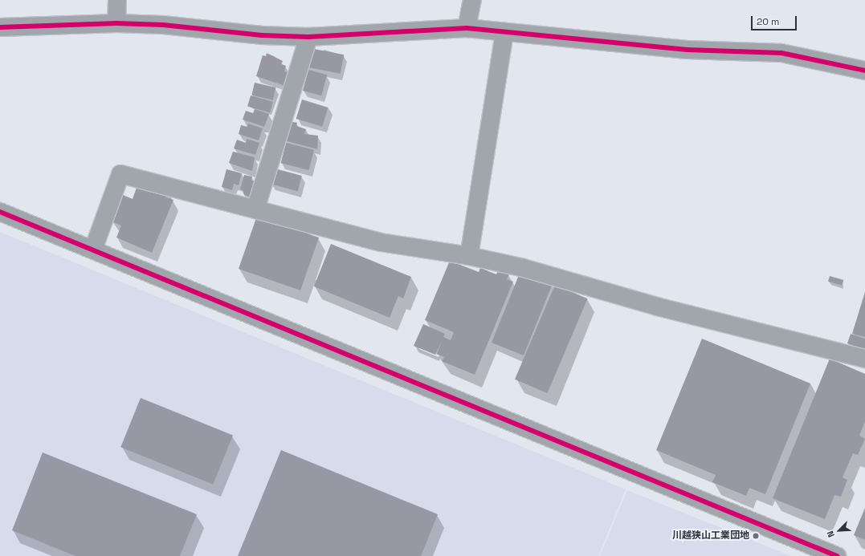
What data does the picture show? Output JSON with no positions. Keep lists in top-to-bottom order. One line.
{"places":["川越狭山工業団地"],"scale_bar":"20 m","north":"bottom left"}
